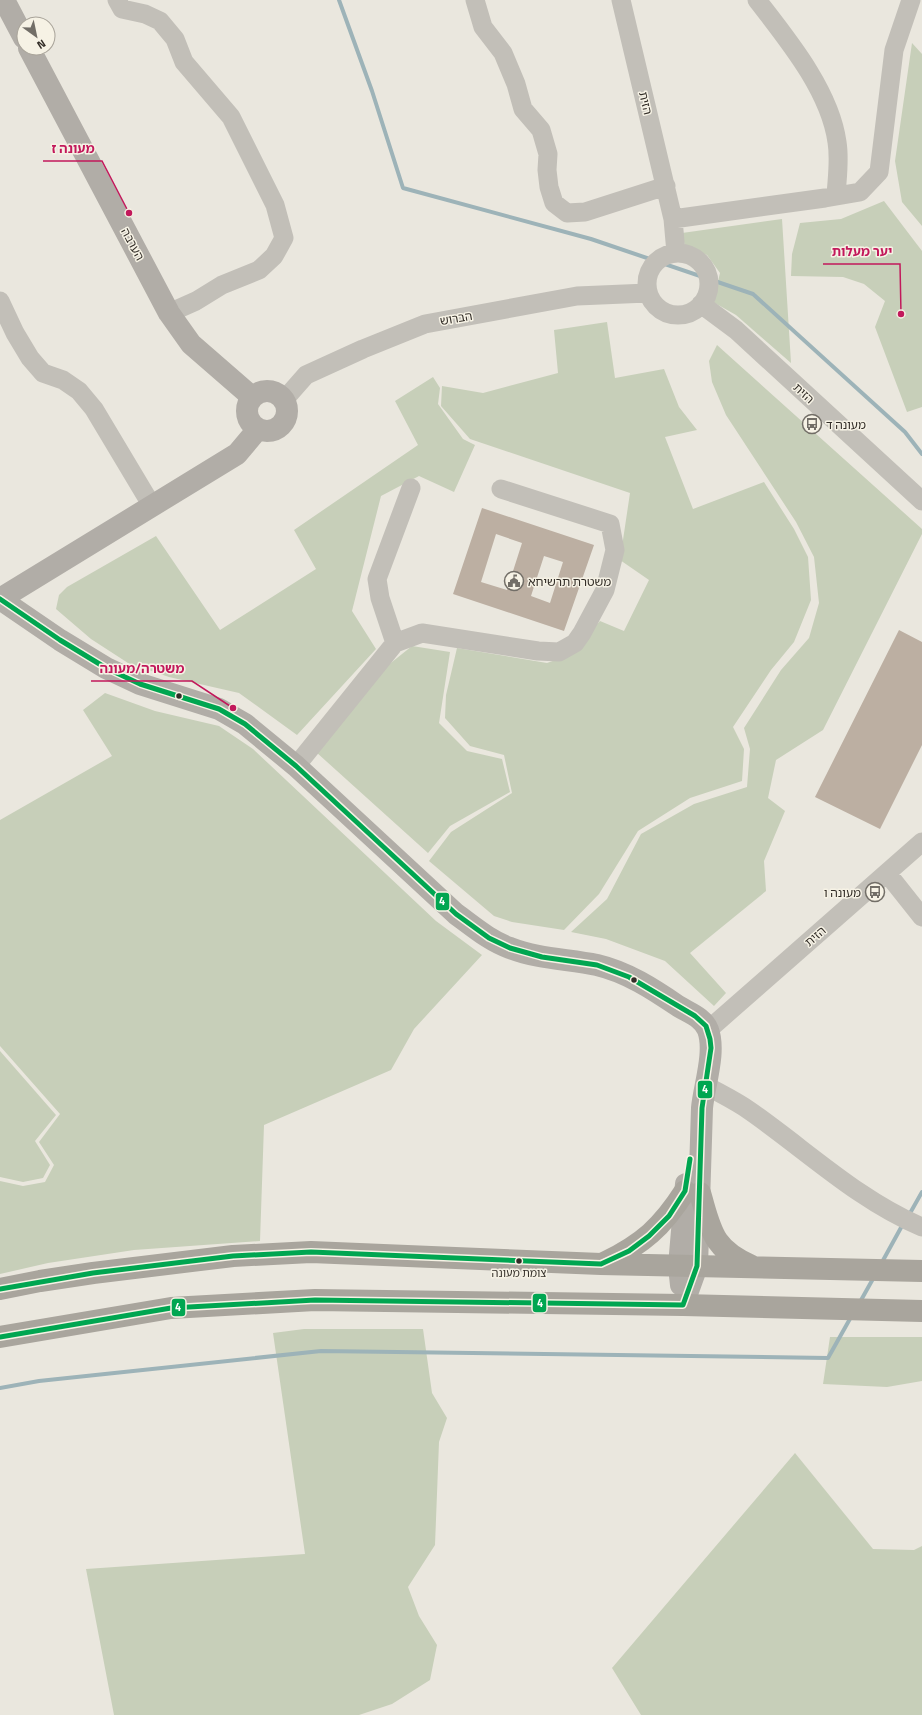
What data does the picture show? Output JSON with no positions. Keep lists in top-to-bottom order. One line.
{"streets":{"main road":["הערבה"],"street":["הזית","הברוש"]},"crossings":[["הזית","הברוש"],["הערבה","הברוש"]],"places":{"other":["מעונה ז","יער מעלות","משטרה/מעונה","צומת מעונה"],"bus stop":["מעונה ד","מעונה ו"],"public building":["משטרת תרשיחא"]},"lines":["transit line 4"],"north":"bottom right"}
